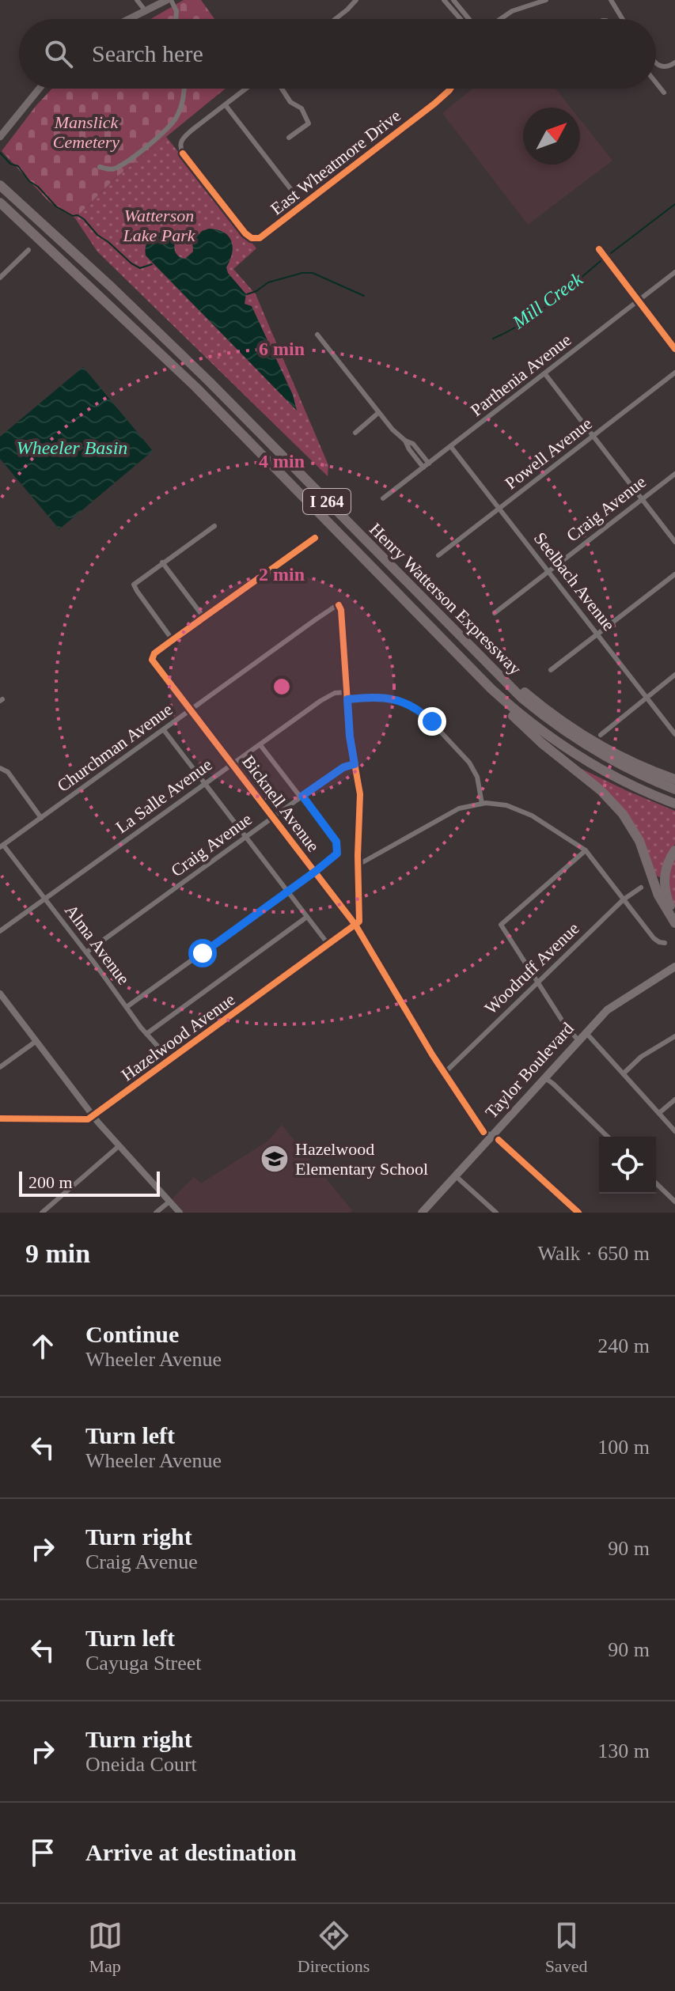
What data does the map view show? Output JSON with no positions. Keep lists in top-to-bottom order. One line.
{"streets":{"highway":["I 264","Henry Watterson Expressway"],"main road":["Taylor Boulevard"],"street":["East Wheatmore Drive","Parthenia Avenue","Powell Avenue","Craig Avenue","Seelbach Avenue","Churchman Avenue","La Salle Avenue","Bicknell Avenue","Alma Avenue","Woodruff Avenue","Hazelwood Avenue"]},"crossings":[["Parthenia Avenue","Seelbach Avenue"],["Powell Avenue","Seelbach Avenue"],["Craig Avenue","Seelbach Avenue"],["Craig Avenue","Bicknell Avenue"],["Craig Avenue","Alma Avenue"],["Churchman Avenue","La Salle Avenue"],["Churchman Avenue","Bicknell Avenue"],["Churchman Avenue","Alma Avenue"],["La Salle Avenue","Bicknell Avenue"],["La Salle Avenue","Alma Avenue"],["Bicknell Avenue","Woodruff Avenue"],["Bicknell Avenue","Hazelwood Avenue"],["Bicknell Avenue","Taylor Boulevard"],["Alma Avenue","Hazelwood Avenue"]],"water":["Mill Creek","Wheeler Basin"],"parks":["Manslick Cemetery","Watterson Lake Park"],"places":{"school or university":["Hazelwood Elementary School"]},"scale_bar":"200 m","north":"top right","page":{"search":"Search here","scale":"200 m","heading":["9 min","Walk · 650 m"],"list":[["Continue","Wheeler Avenue","240 m"],["Turn left","Wheeler Avenue","100 m"],["Turn right","Craig Avenue","90 m"],["Turn left","Cayuga Street","90 m"],["Turn right","Oneida Court","130 m"],"Arrive at destination"],"nav":["Map","Directions","Saved"]},"rings":["6 min","4 min","2 min"]}
